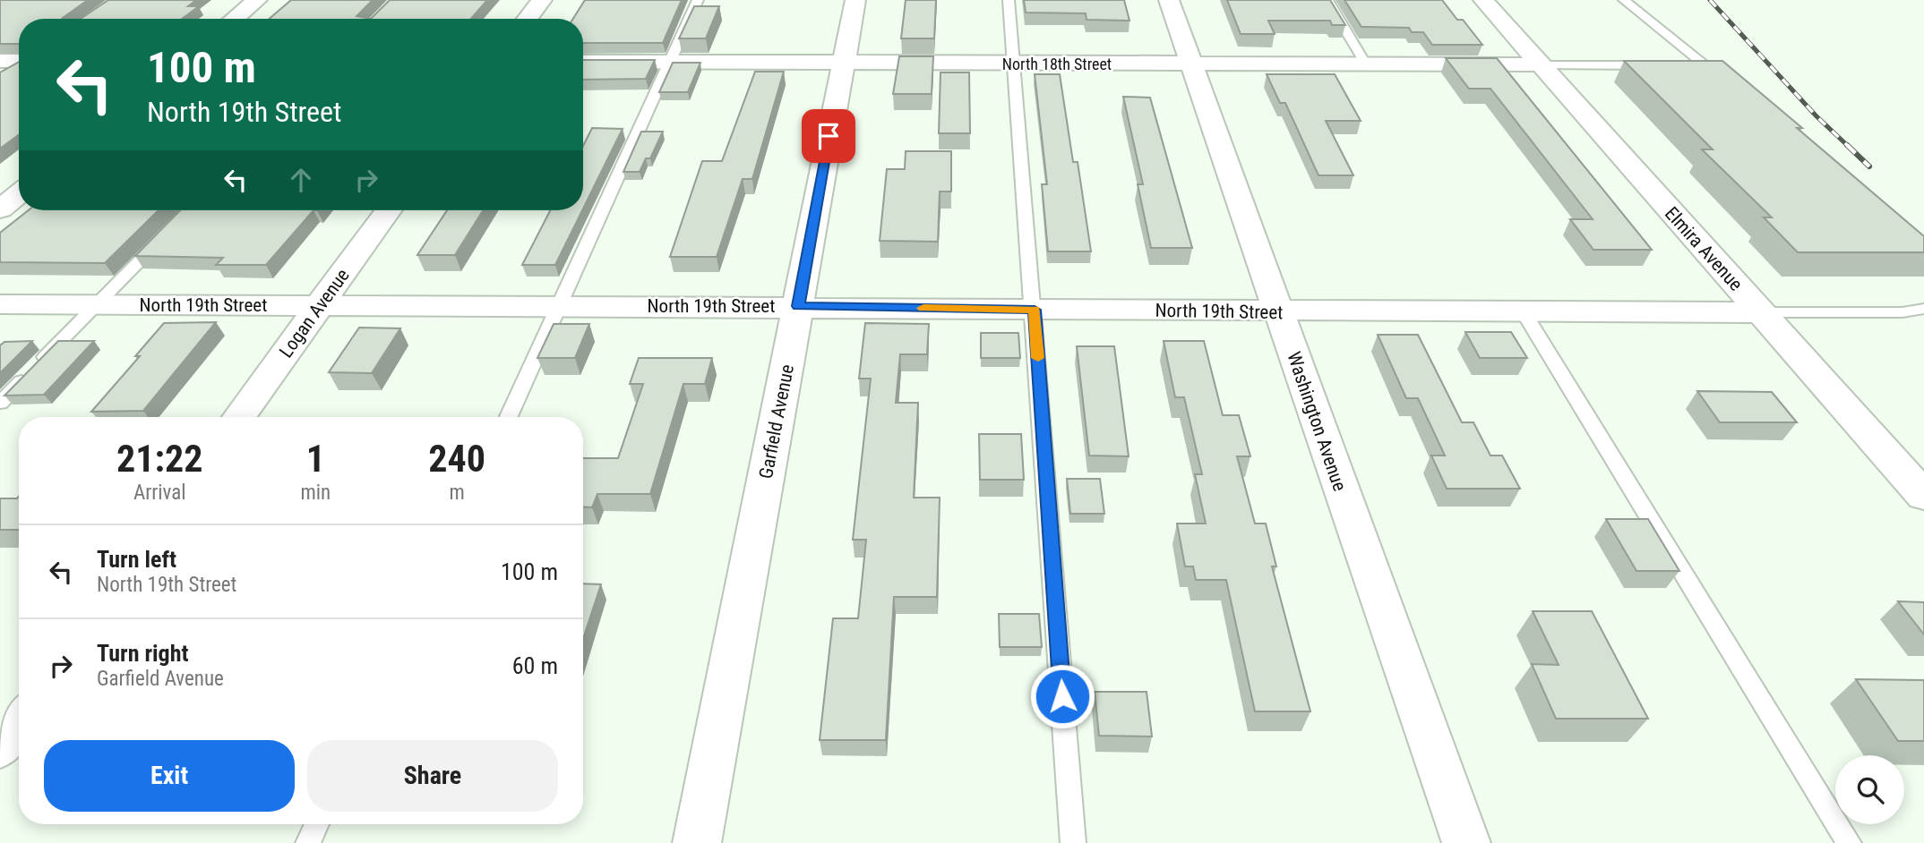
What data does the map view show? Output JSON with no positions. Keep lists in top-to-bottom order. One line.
{"streets":{"street":["North 18th Street","Elmira Avenue","North 19th Street","Logan Avenue","Garfield Avenue","Washington Avenue"]},"crossings":[["North 18th Street","Elmira Avenue"],["North 18th Street","Garfield Avenue"],["North 18th Street","Washington Avenue"],["Elmira Avenue","North 19th Street"],["North 19th Street","Logan Avenue"],["North 19th Street","Garfield Avenue"],["North 19th Street","Washington Avenue"]],"page":{"turn":["100 m","North 19th Street"],"eta":["21:22","Arrival","1","min","240","m"],"list":[{"name":"Turn left","note":"North 19th Street","value":"100 m"},{"name":"Turn right","note":"Garfield Avenue","value":"60 m"}],"buttons":["Exit","Share"]}}
